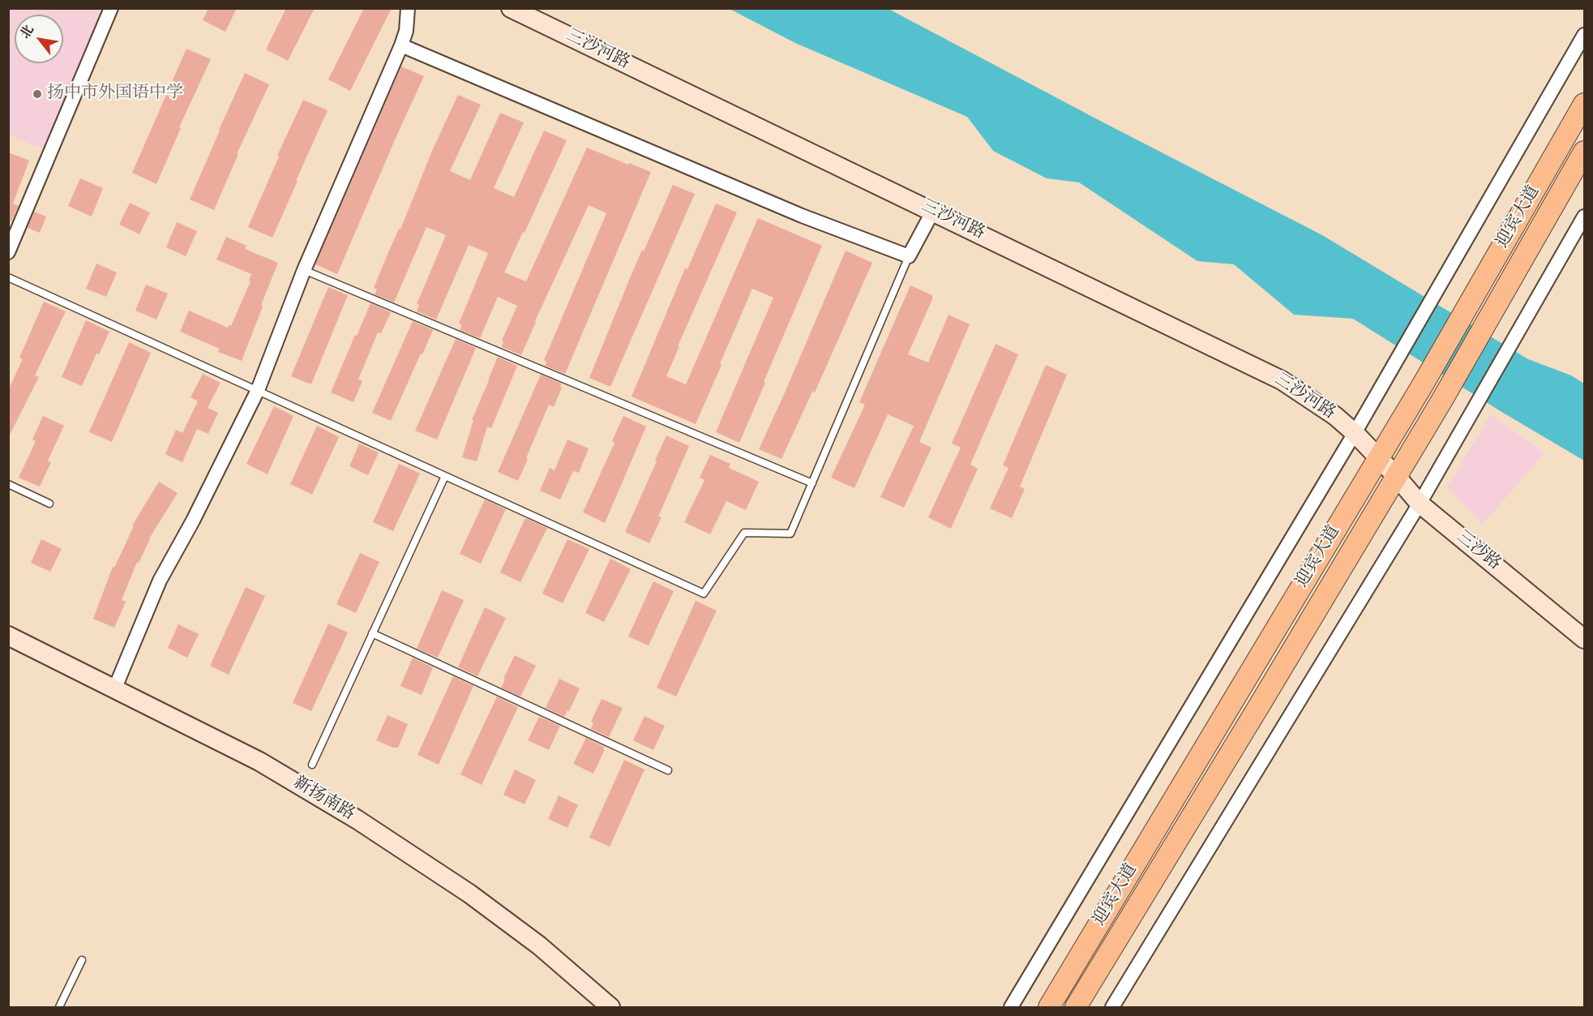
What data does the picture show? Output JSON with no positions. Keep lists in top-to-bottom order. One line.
{"streets":{"main road":["迎宾大道"],"street":["三沙河路","三沙路","新扬南路"]},"crossings":[["三沙河路","迎宾大道"],["三沙河路","三沙路"],["迎宾大道","三沙路"]],"places":["扬中市外国语中学"],"north":"top left"}
